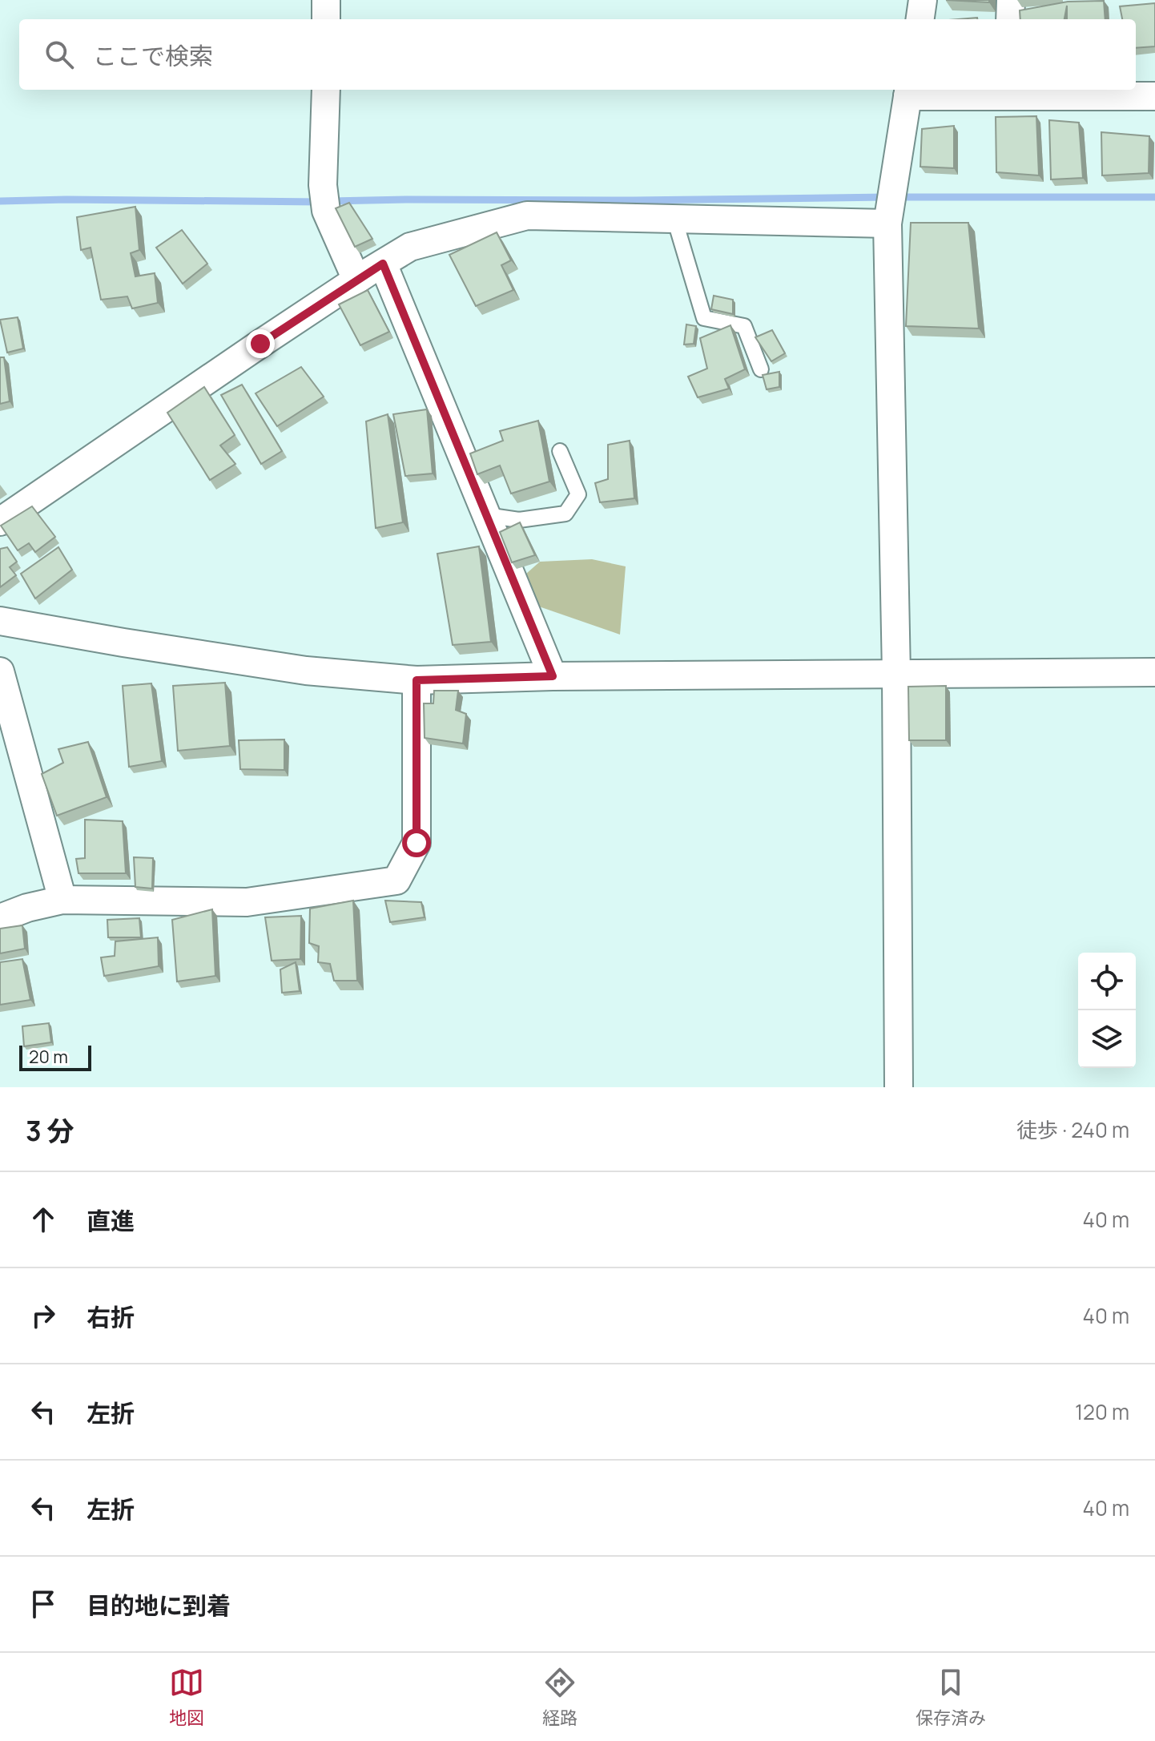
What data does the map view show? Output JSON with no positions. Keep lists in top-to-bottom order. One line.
{"scale_bar":"20 m","page":{"search":"ここで検索","scale":"20 m","heading":["3 分","徒歩 · 240 m"],"list":[["直進","40 m"],["右折","40 m"],["左折","120 m"],["左折","40 m"],"目的地に到着"],"nav":["地図","経路","保存済み"]}}
